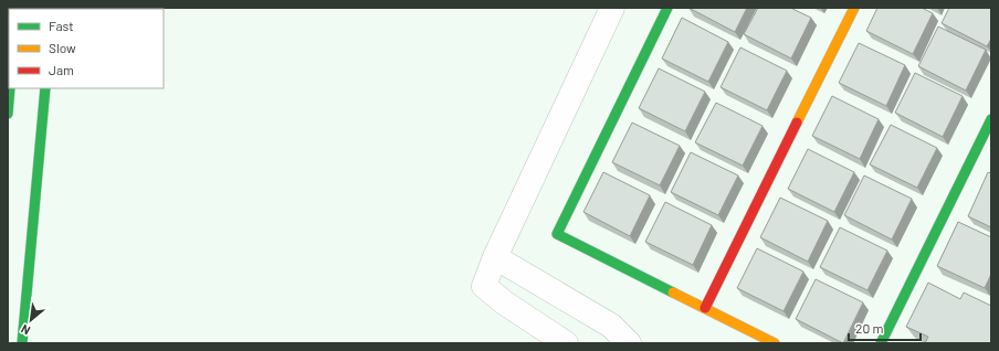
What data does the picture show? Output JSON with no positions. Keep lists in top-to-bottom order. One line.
{"legend":["Fast","Slow","Jam"],"scale_bar":"20 m","north":"bottom left"}
